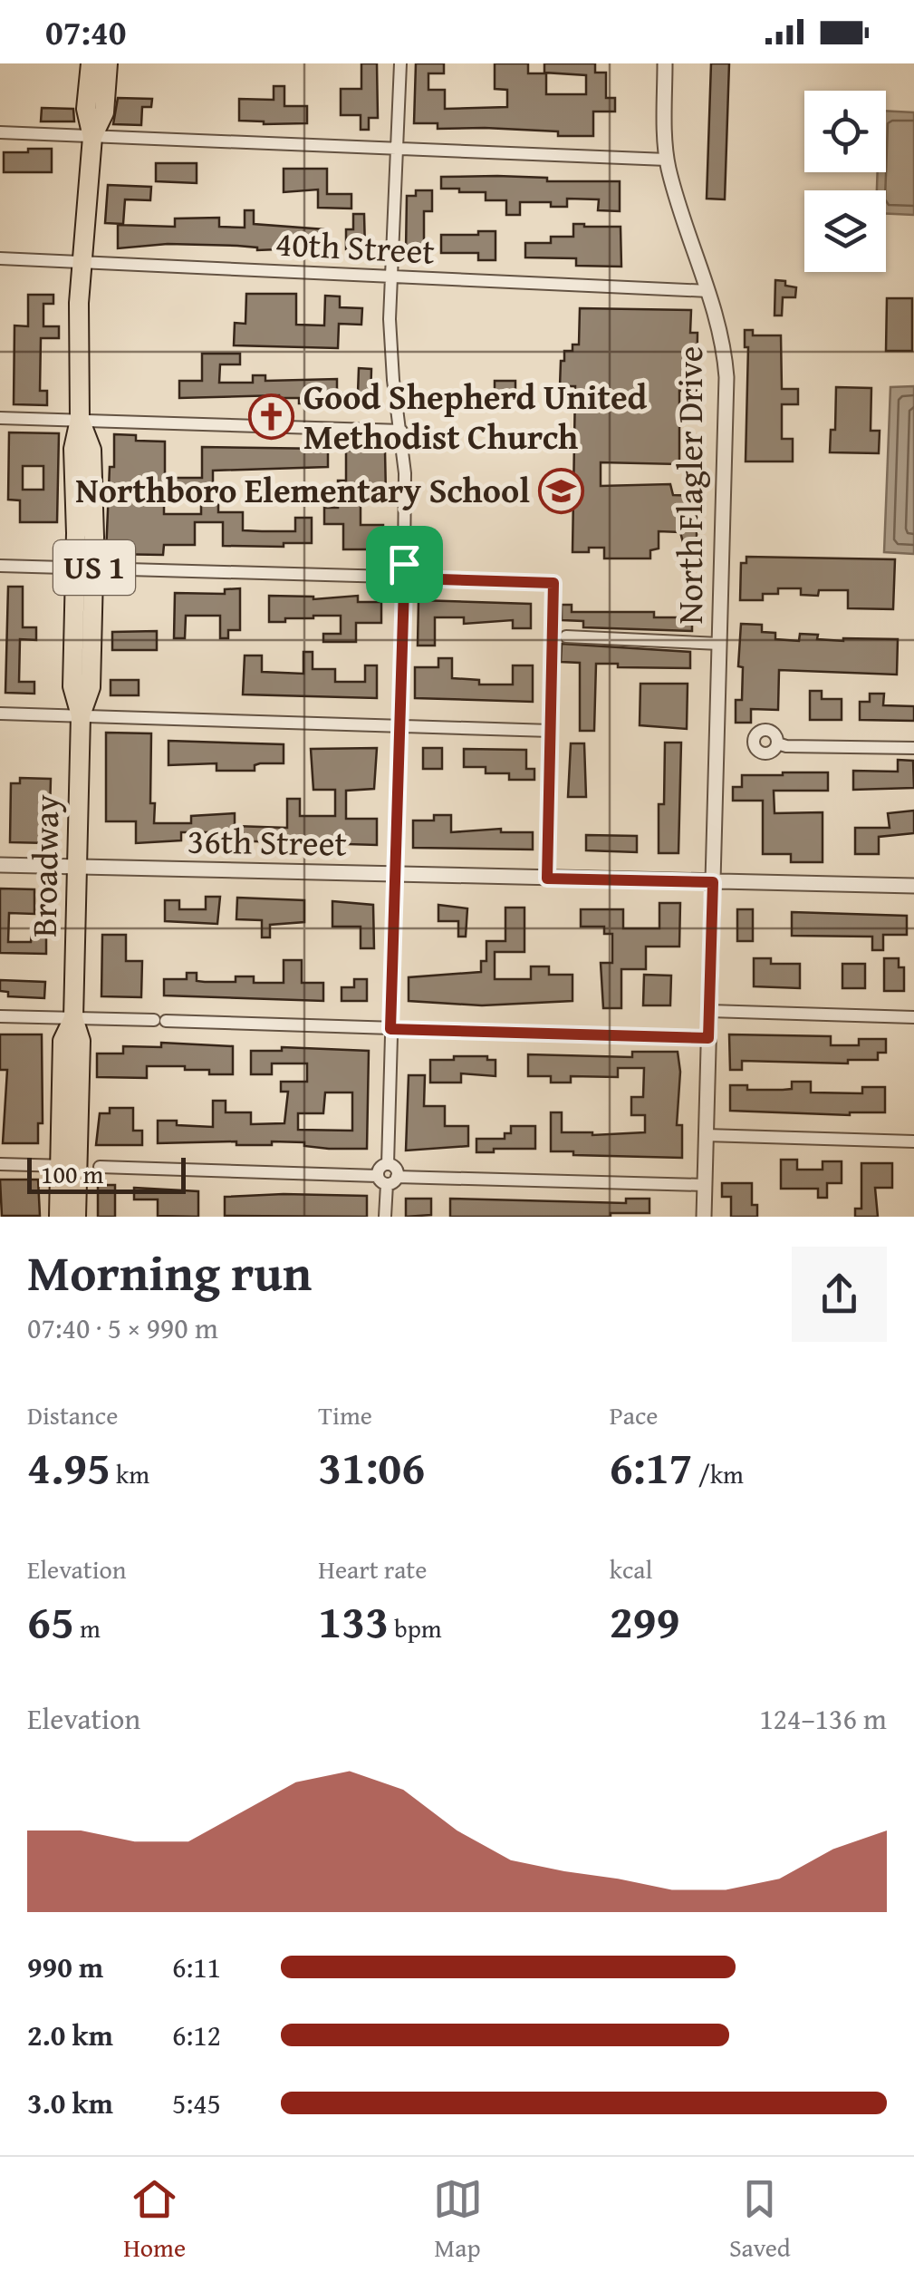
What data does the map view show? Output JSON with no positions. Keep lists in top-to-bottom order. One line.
{"streets":{"main road":["US 1","Broadway"],"street":["40th Street","North Flagler Drive","36th Street"]},"crossings":[["40th Street","North Flagler Drive"],["40th Street","Broadway"],["North Flagler Drive","36th Street"],["36th Street","Broadway"]],"places":{"church":["Good Shepherd United Methodist Church"],"school or university":["Northboro Elementary School"]},"scale_bar":"100 m","page":{"status":"07:40","scale":"100 m","heading":["Morning run","07:40 · 5 × 990 m"],"stats":[["Distance","4.95 km"],["Time","31:06"],["Pace","6:17 /km"],["Elevation","65 m"],["Heart rate","133 bpm"],["kcal","299"]],"chart":["Elevation","124–136 m"],"list":[{"name":"990 m","note":"6:11"},{"name":"2.0 km","note":"6:12"},{"name":"3.0 km","note":"5:45"}],"tabs":["Home","Map","Saved"]}}
